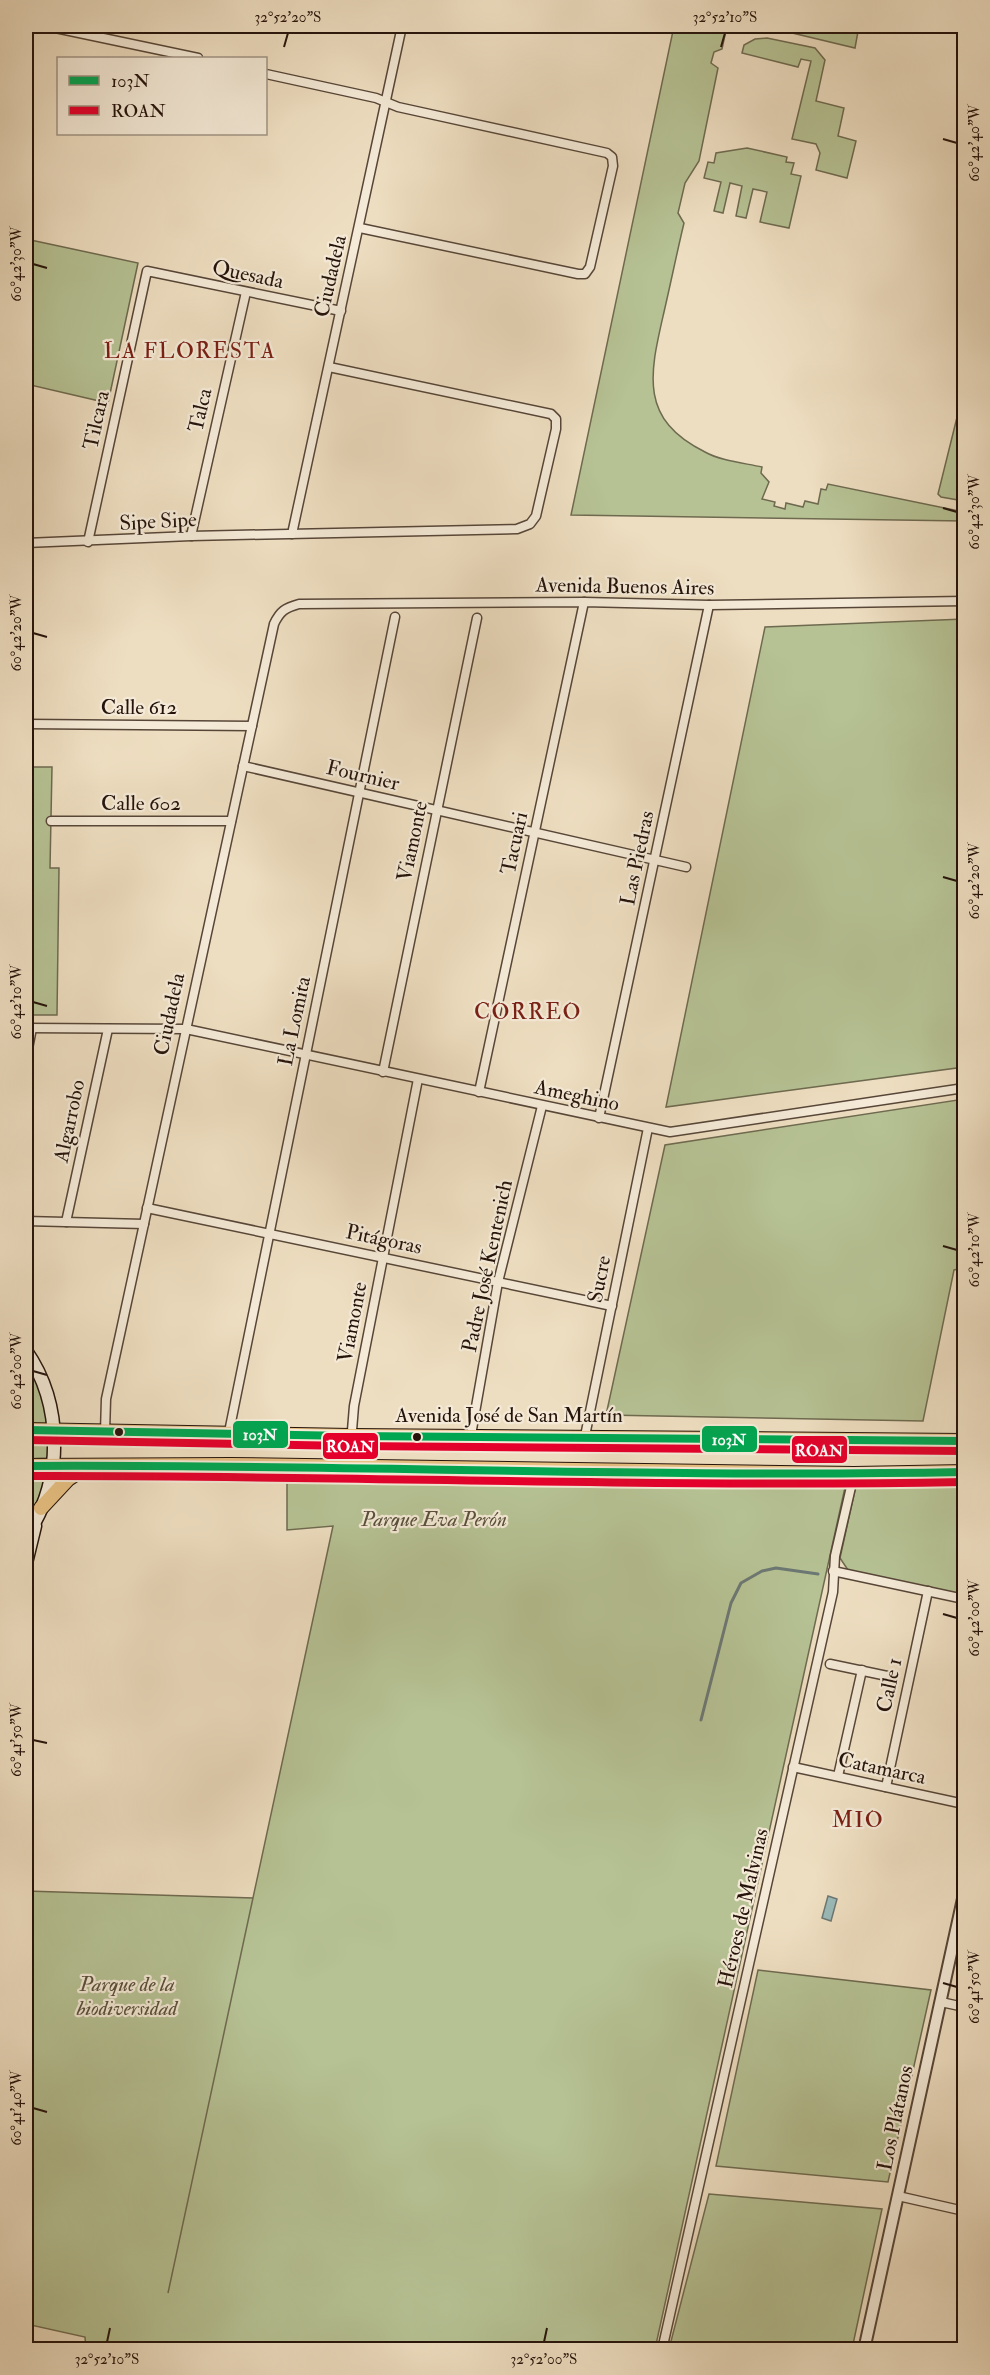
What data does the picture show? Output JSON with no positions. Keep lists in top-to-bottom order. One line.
{"streets":{"main road":["Avenida José de San Martín"],"street":["Quesada","Ciudadela","Talca","Tilcara","Sipe Sipe","Avenida Buenos Aires","Calle 612","Fournier","Calle 602","Viamonte","Tacuari","Las Piedras","La Lomita","Ameghino","Algarrobo","Pitágoras","Padre José Kentenich","Sucre","Calle 1","Catamarca","Héroes de Malvinas","Los Plátanos"]},"crossings":[["Quesada","Ciudadela"],["Quesada","Talca"],["Quesada","Tilcara"],["Ciudadela","Sipe Sipe"],["Ciudadela","Avenida Buenos Aires"],["Ciudadela","Calle 612"],["Ciudadela","Fournier"],["Ciudadela","Calle 602"],["Ciudadela","Ameghino"],["Ciudadela","Pitágoras"],["Ciudadela","Avenida José de San Martín"],["Talca","Sipe Sipe"],["Tilcara","Sipe Sipe"],["Avenida Buenos Aires","Tacuari"],["Avenida Buenos Aires","Las Piedras"],["Fournier","Viamonte"],["Fournier","Tacuari"],["Fournier","Las Piedras"],["Fournier","La Lomita"],["Viamonte","Ameghino"],["Viamonte","Pitágoras"],["Viamonte","Avenida José de San Martín"],["Tacuari","Ameghino"],["Las Piedras","Ameghino"],["La Lomita","Ameghino"],["La Lomita","Pitágoras"],["La Lomita","Avenida José de San Martín"],["Ameghino","Algarrobo"],["Ameghino","Padre José Kentenich"],["Ameghino","Sucre"],["Pitágoras","Padre José Kentenich"],["Pitágoras","Sucre"],["Padre José Kentenich","Avenida José de San Martín"],["Sucre","Avenida José de San Martín"],["Calle 1","Catamarca"],["Catamarca","Héroes de Malvinas"]],"districts":["LA FLORESTA","CORREO","MIO"],"parks":["Parque Eva Perón","Parque de la biodiversidad"],"lines":["transit line 103N","transit line ROAN"],"legend":["103N","ROAN"],"coordinates":["32°52'20\"S","32°52'10\"S","60°42'40\"W","60°42'30\"W","60°42'20\"W","60°42'10\"W","60°42'00\"W","60°41'50\"W","60°41'40\"W","32°52'00\"S"]}
